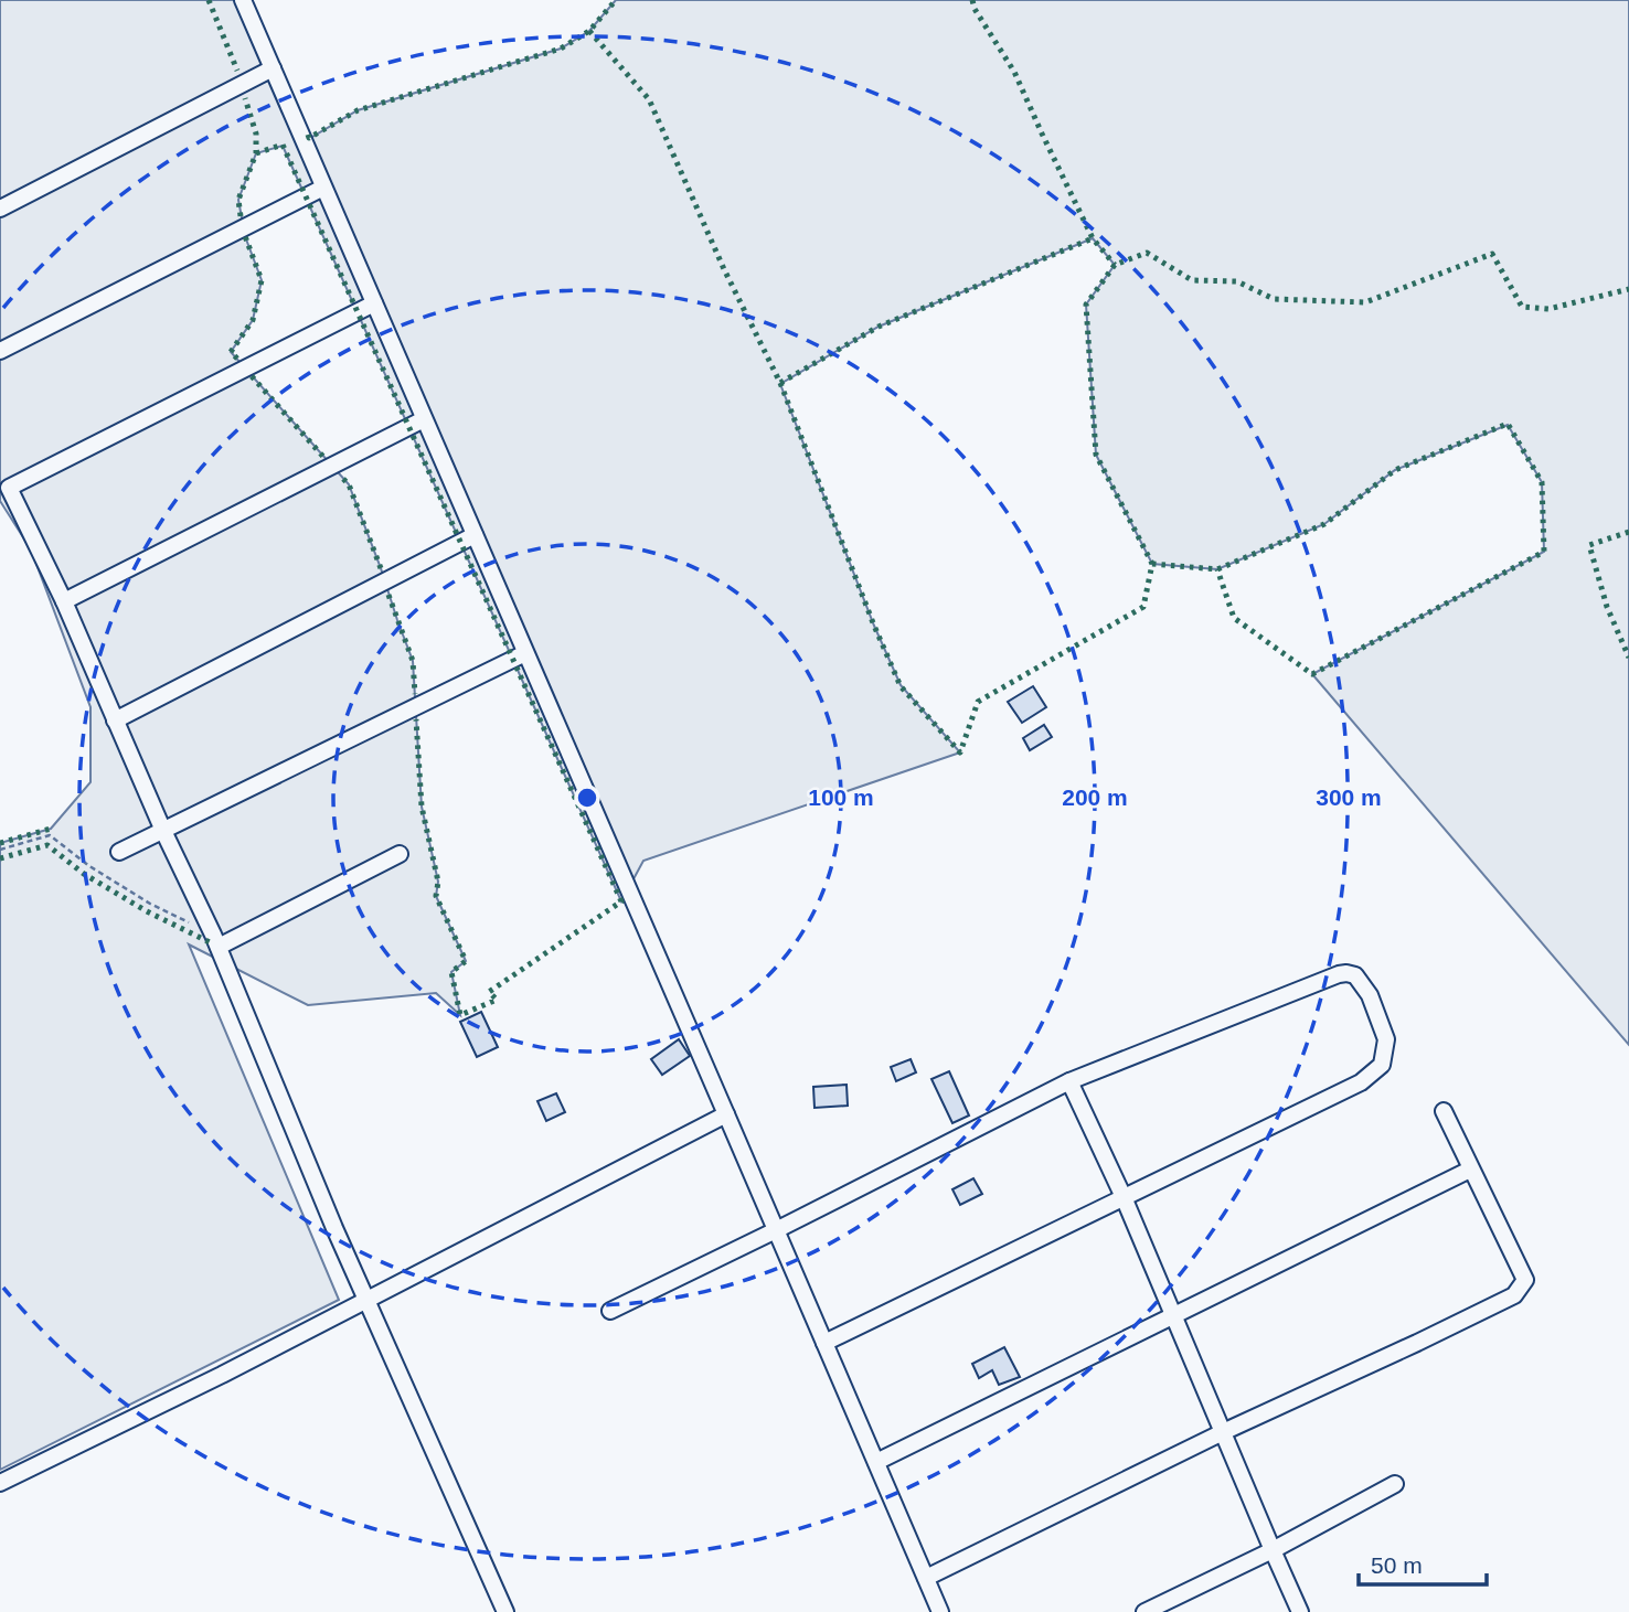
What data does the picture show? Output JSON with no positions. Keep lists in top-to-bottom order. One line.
{"scale_bar":"50 m","rings":["100 m","200 m","300 m"]}
